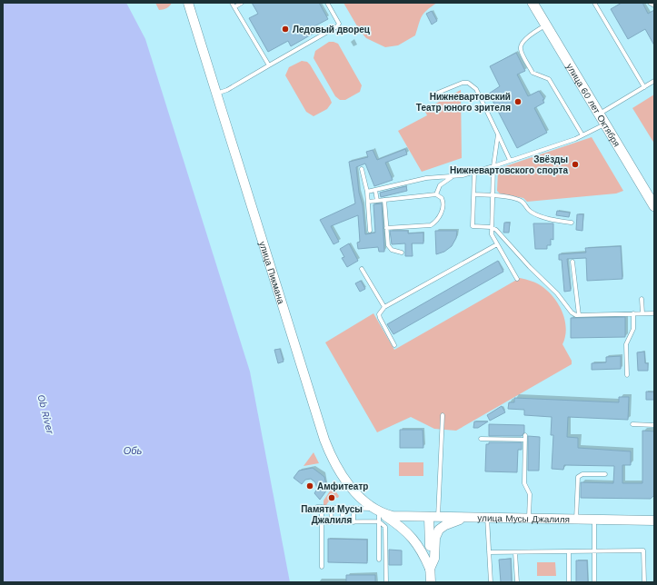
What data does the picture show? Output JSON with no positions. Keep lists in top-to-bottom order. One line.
{"streets":{"main road":["улица 60 лет Октября"],"street":["улица Пикмана","улица Мусы Джалиля"]},"crossings":[["улица Пикмана","улица Мусы Джалиля"]],"water":["Ob River","Обь"],"places":["Ледовый дворец","Нижневартовский Театр юного зрителя","Звёзды Нижневартовского спорта","Амфитеатр","Памяти Мусы Джалиля"]}
